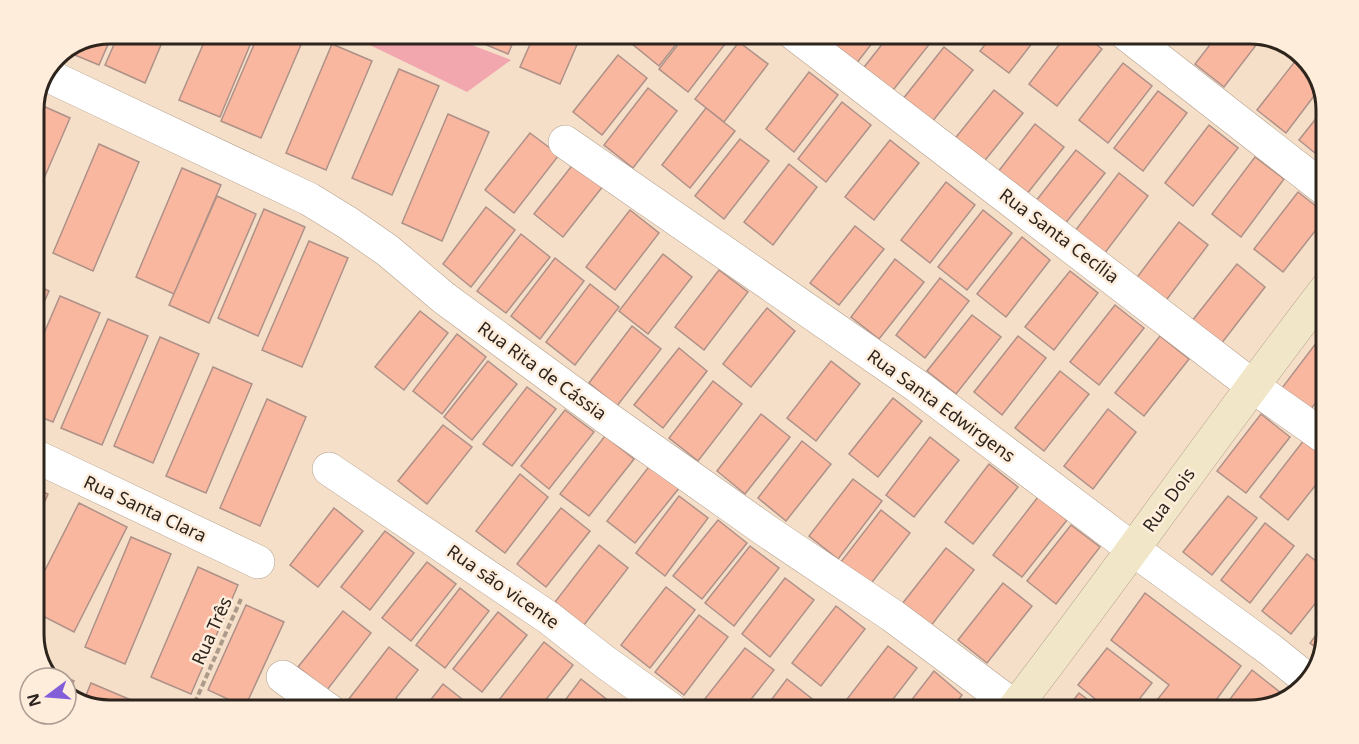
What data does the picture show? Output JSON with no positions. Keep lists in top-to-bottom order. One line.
{"streets":{"main road":["Rua Dois"],"street":["Rua Santa Cecília","Rua Rita de Cássia","Rua Santa Edwirgens","Rua Santa Clara","Rua são vicente"],"path":["Rua Três"]},"crossings":[["Rua Santa Cecília","Rua Dois"],["Rua Santa Edwirgens","Rua Dois"],["Rua Santa Clara","Rua Três"]],"north":"left"}
